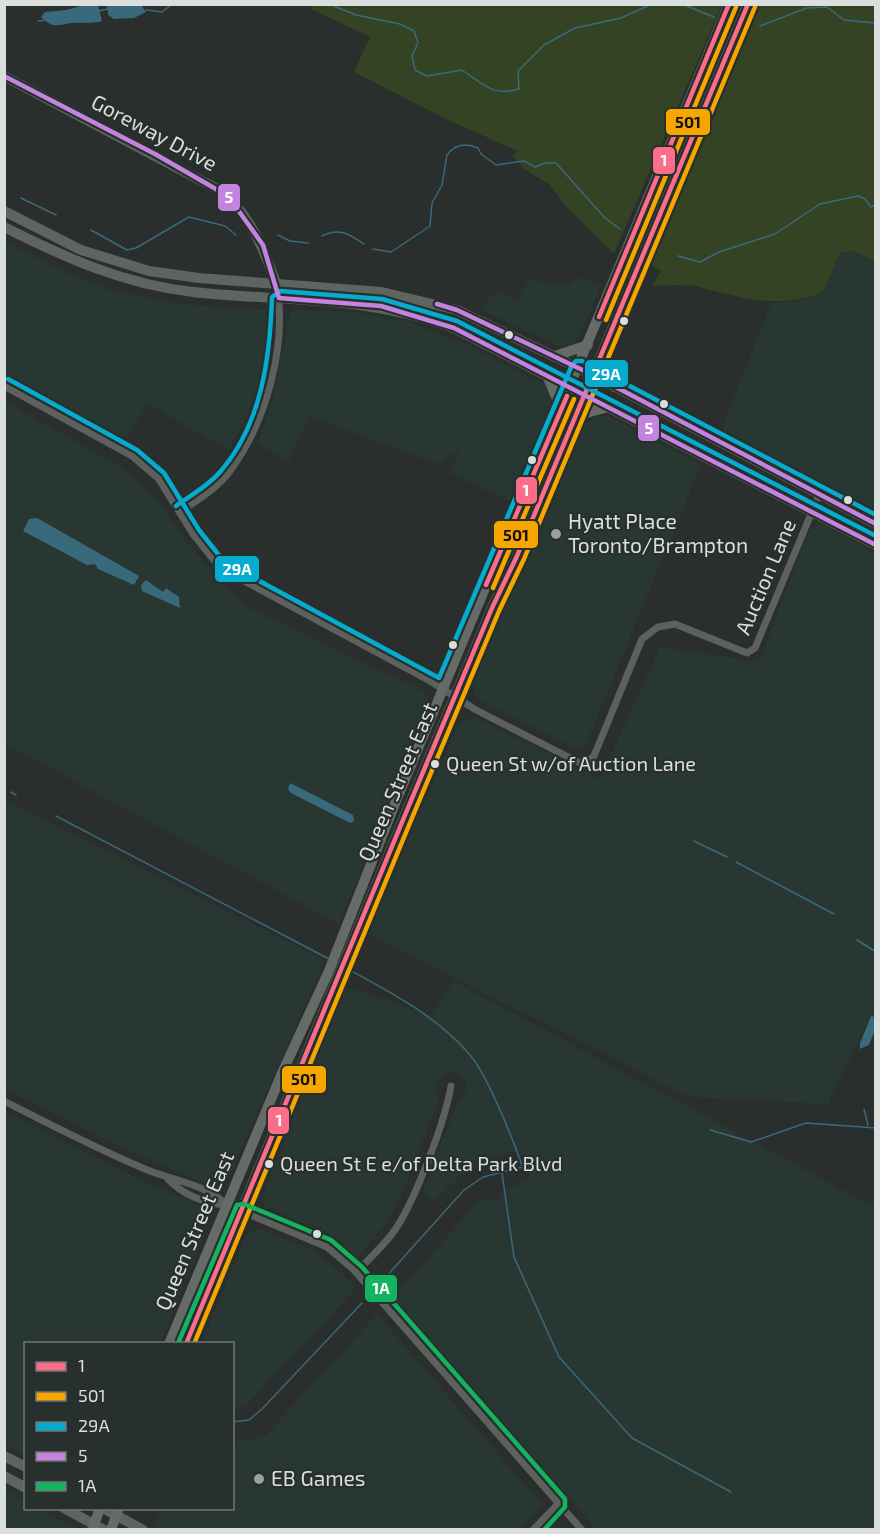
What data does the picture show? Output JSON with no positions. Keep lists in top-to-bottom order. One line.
{"streets":{"main road":["Goreway Drive","Queen Street East"],"street":["Auction Lane"]},"crossings":[["Auction Lane","Queen Street East"]],"places":["Hyatt Place Toronto/Brampton","Queen St w/of Auction Lane","Queen St E e/of Delta Park Blvd","EB Games"],"lines":["transit line 1","transit line 501","transit line 5","transit line 29A","transit line 1A"],"legend":["1","501","29A","5","1A"]}
